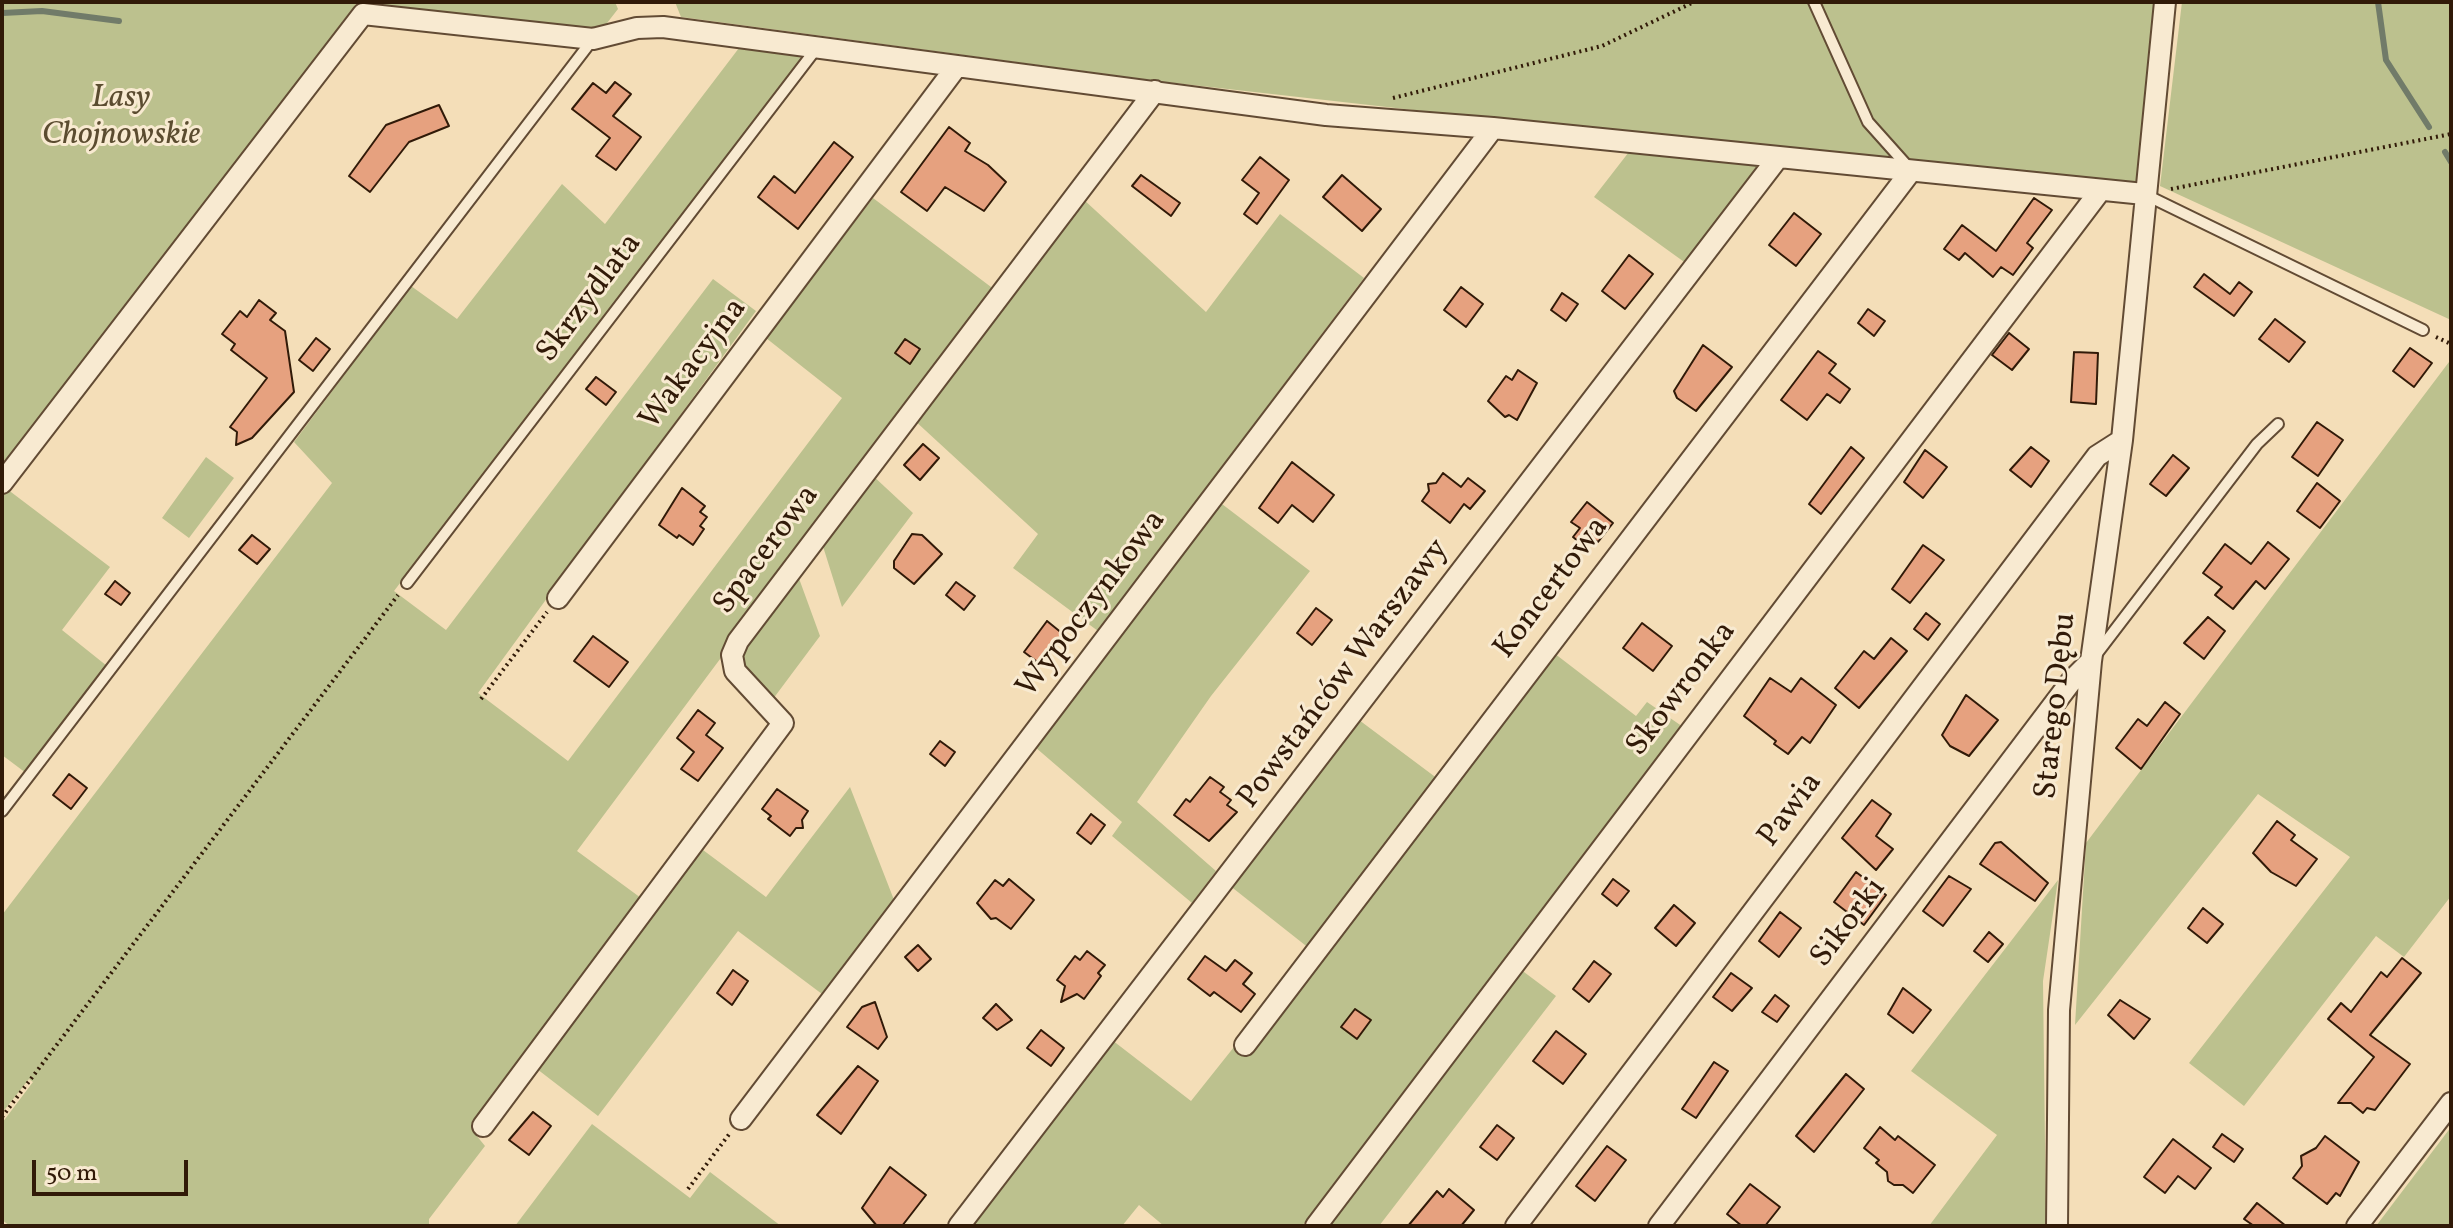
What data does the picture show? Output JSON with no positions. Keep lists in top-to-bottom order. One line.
{"streets":{"street":["Wakacyjna","Spacerowa","Koncertowa","Wypoczynkowa","Powstańców Warszawy","Skowronka","Starego Dębu","Pawia","Sikorki"],"lane":["Skrzydlata"]},"crossings":[["Starego Dębu","Pawia"],["Starego Dębu","Sikorki"]],"parks":["Lasy Chojnowskie"],"scale_bar":"50 m"}
